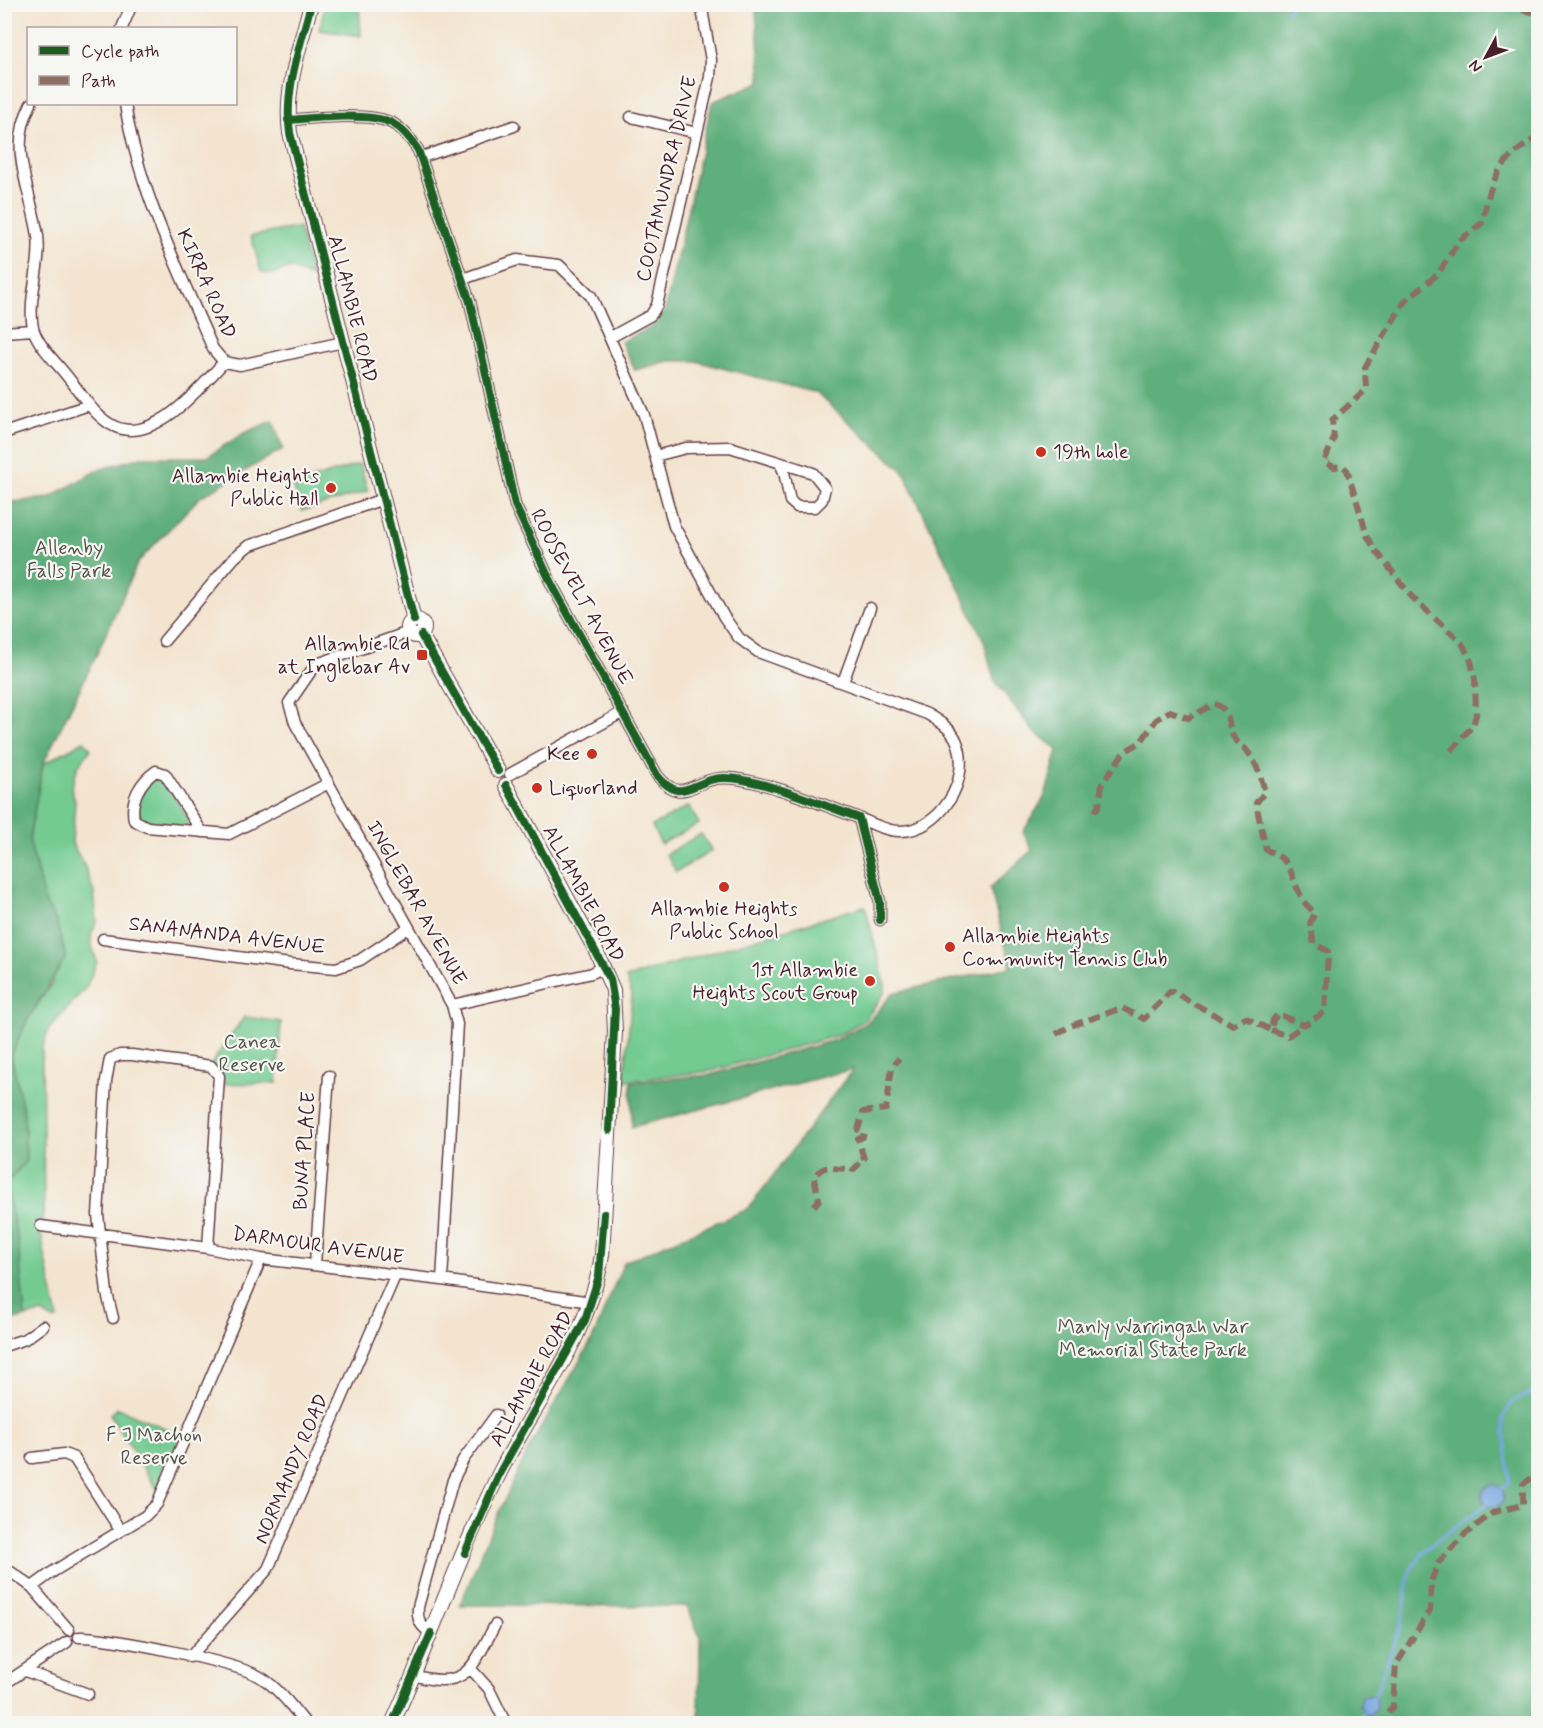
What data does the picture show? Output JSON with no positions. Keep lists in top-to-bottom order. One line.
{"streets":{"main road":["ALLAMBIE ROAD"],"street":["COOTAMUNDRA DRIVE","KIRRA ROAD","ROOSEVELT AVENUE","INGLEBAR AVENUE","SANANANDA AVENUE","BUNA PLACE","DARMOUR AVENUE","NORMANDY ROAD"]},"crossings":[["COOTAMUNDRA DRIVE","ROOSEVELT AVENUE"],["KIRRA ROAD","ALLAMBIE ROAD"],["ALLAMBIE ROAD","ROOSEVELT AVENUE"],["ALLAMBIE ROAD","INGLEBAR AVENUE"],["ALLAMBIE ROAD","DARMOUR AVENUE"],["INGLEBAR AVENUE","SANANANDA AVENUE"],["INGLEBAR AVENUE","DARMOUR AVENUE"],["BUNA PLACE","DARMOUR AVENUE"],["DARMOUR AVENUE","NORMANDY ROAD"]],"parks":["Allenby Falls Park","Canea Reserve","Manly Warringah War Memorial State Park","F J Machon Reserve"],"places":{"other":["19th hole","Allambie Heights Public Hall","Kee","Liquorland","Allambie Heights Public School","Allambie Heights Community Tennis Club","1st Allambie Heights Scout Group"],"transit":["Allambie Rd at Inglebar Av"]},"legend":["Cycle path","Path"],"north":"bottom left"}
